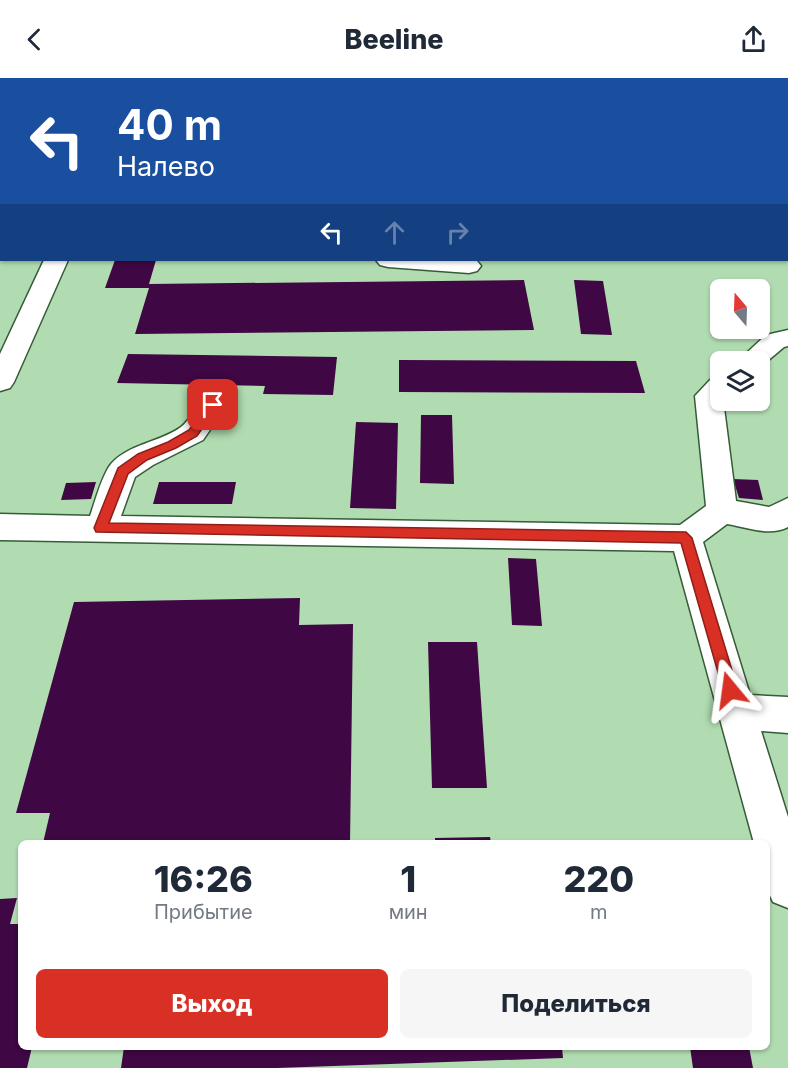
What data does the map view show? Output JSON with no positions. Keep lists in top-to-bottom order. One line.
{"north":"top","page":{"header":"Beeline","turn":["40 m","Налево"],"eta":["16:26","Прибытие","1","мин","220","m"],"buttons":["Выход","Поделиться"]}}
